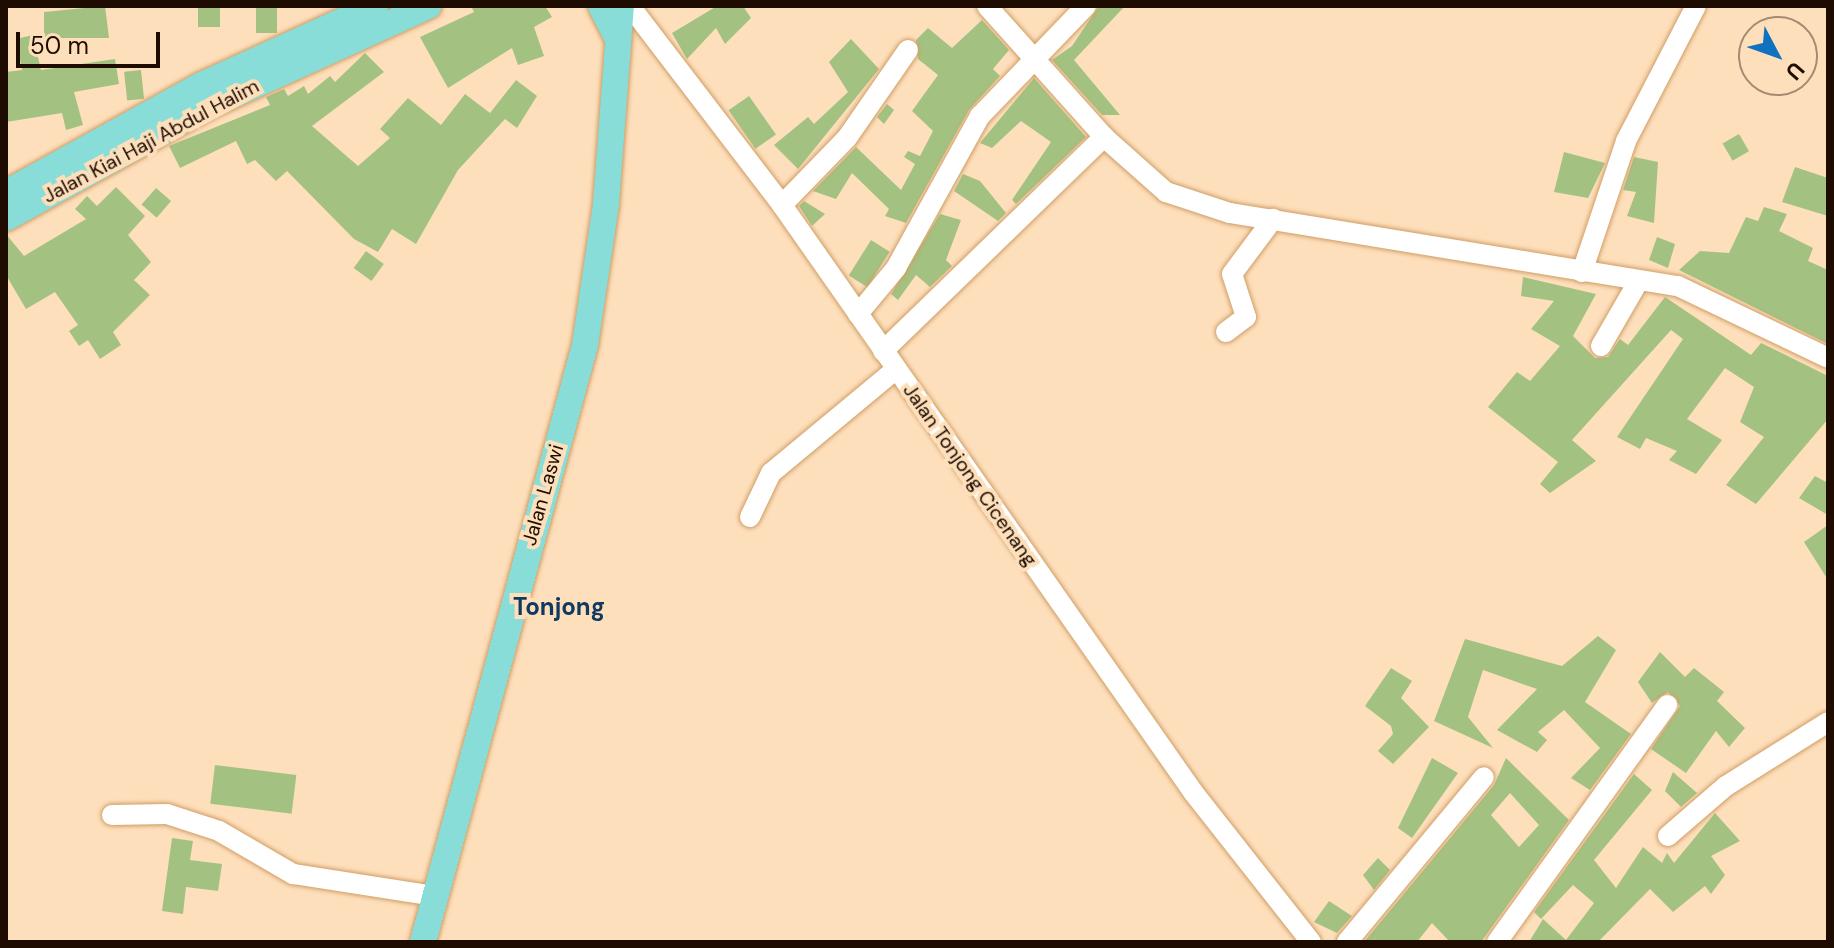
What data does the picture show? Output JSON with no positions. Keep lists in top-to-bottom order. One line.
{"streets":{"main road":["Jalan Kiai Haji Abdul Halim","Jalan Laswi"],"street":["Jalan Tonjong Cicenang"]},"districts":["Tonjong"],"scale_bar":"50 m","north":"bottom right"}
